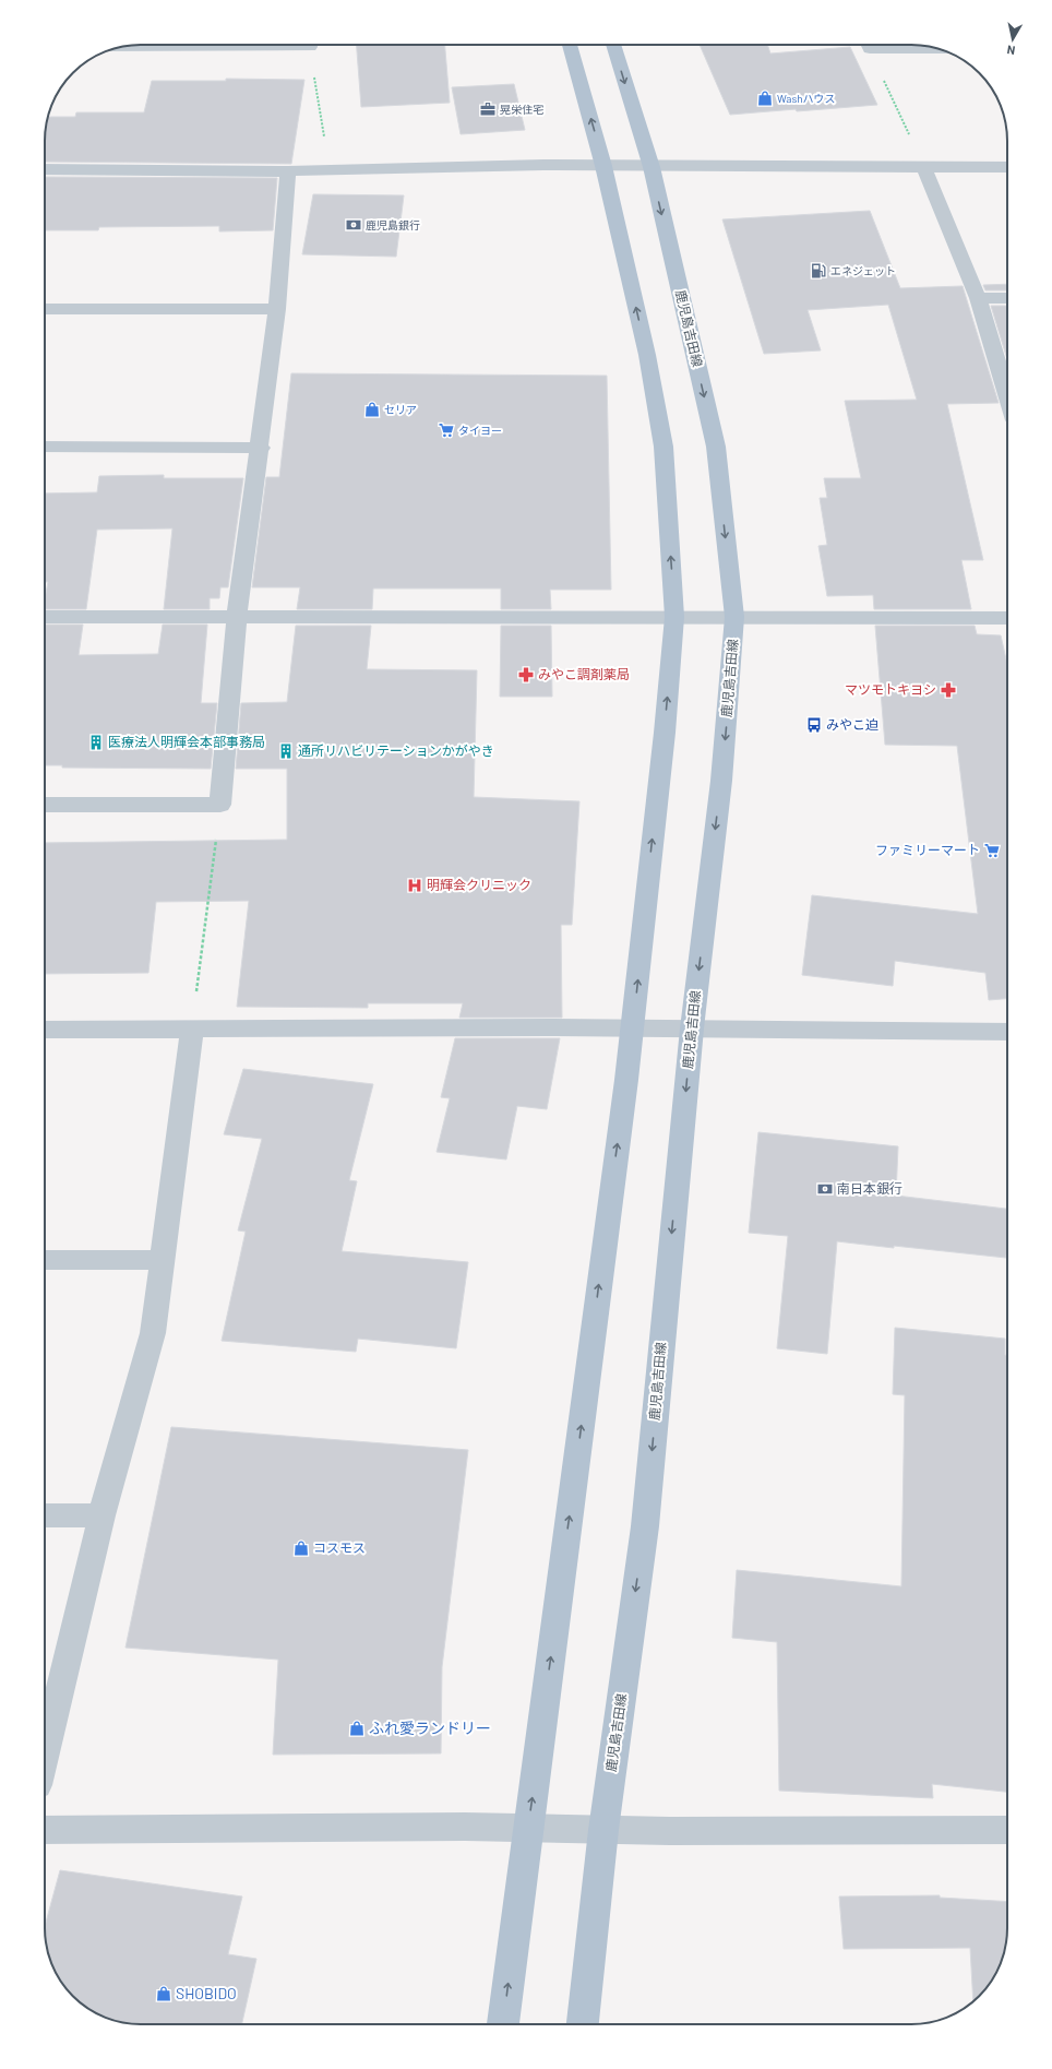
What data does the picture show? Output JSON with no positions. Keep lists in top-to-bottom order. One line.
{"streets":{"main road":["鹿児島吉田線"]},"places":{"shop":["Washハウス","セリア","コスモス","ふれ愛ランドリー","SHOBIDO"],"office":["晃栄住宅"],"bank":["鹿児島銀行","南日本銀行"],"fuel station":["エネジェット"],"supermarket":["タイヨー","ファミリーマート"],"pharmacy":["みやこ調剤薬局","マツモトキヨシ"],"bus stop":["みやこ迫"],"building":["医療法人明輝会本部事務局","通所リハビリテーションかがやき"],"hospital":["明輝会クリニック"]},"north":"bottom"}
